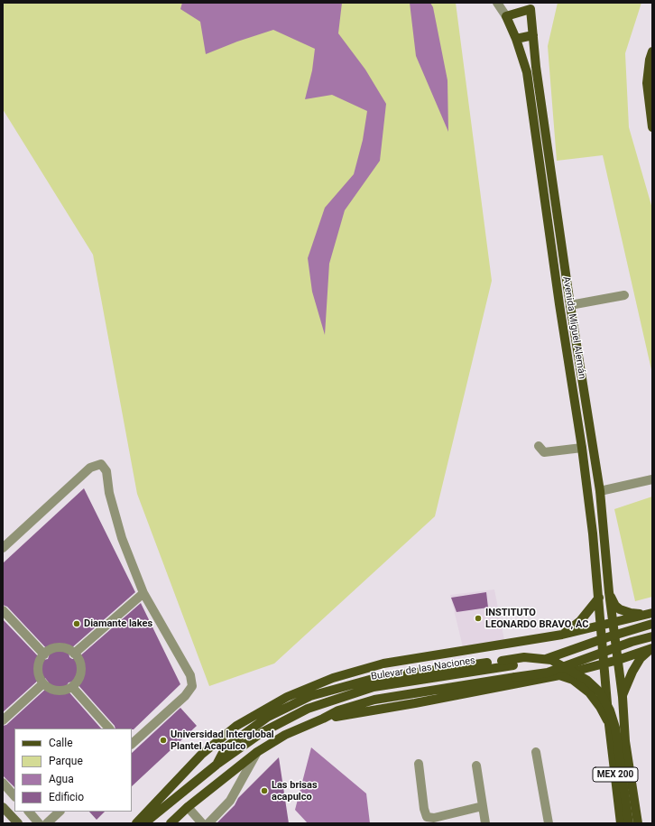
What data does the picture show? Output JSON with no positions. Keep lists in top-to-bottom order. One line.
{"streets":{"main road":["Avenida Miguel Alemán","Bulevar de las Naciones","MEX 200"]},"crossings":[["Avenida Miguel Alemán","MEX 200"]],"places":["INSTITUTO LEONARDO BRAVO, AC","Diamante lakes","Universidad Interglobal Plantel Acapulco","Las brisas acapulco"],"legend":["Calle","Parque","Agua","Edificio"]}
